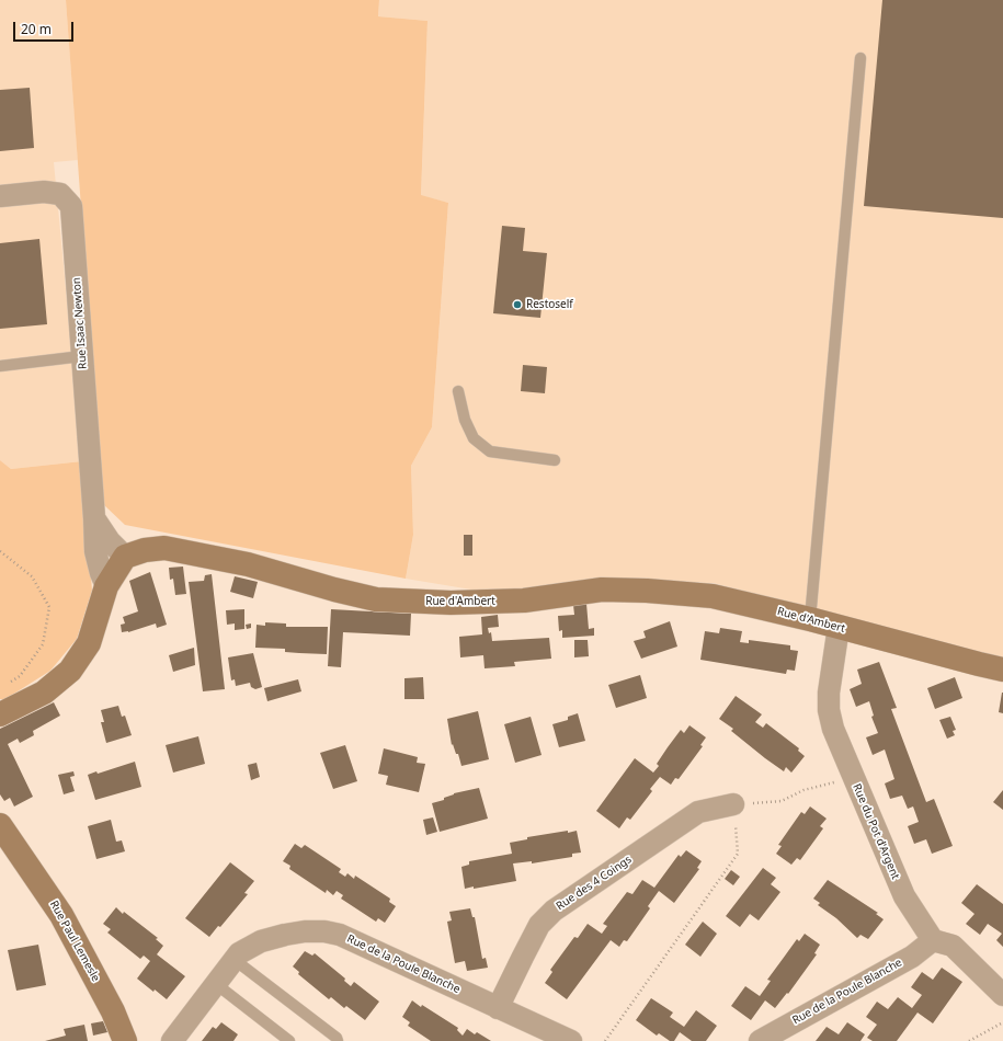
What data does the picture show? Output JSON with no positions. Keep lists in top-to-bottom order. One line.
{"streets":{"street":["Rue Isaac Newton","Rue d'Ambert","Rue du Pot d'Argent","Rue des 4 Coings","Rue Paul Lemesle","Rue de la Poule Blanche"]},"crossings":[["Rue Isaac Newton","Rue d'Ambert"],["Rue d'Ambert","Rue du Pot d'Argent"],["Rue du Pot d'Argent","Rue de la Poule Blanche"],["Rue des 4 Coings","Rue de la Poule Blanche"]],"places":["Restoself"],"scale_bar":"20 m"}
